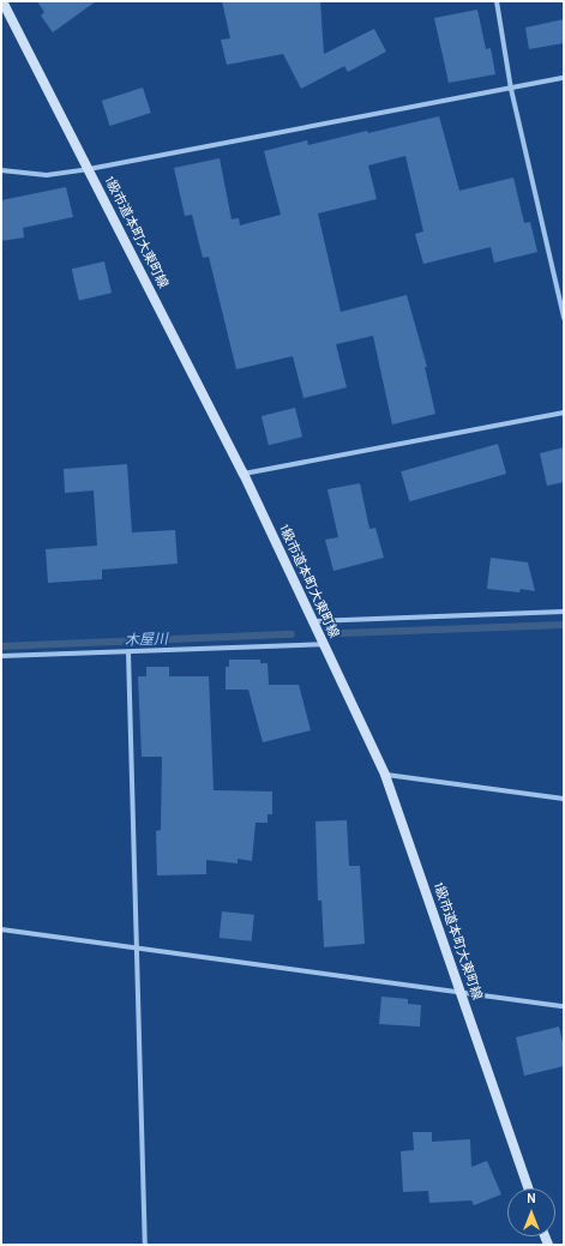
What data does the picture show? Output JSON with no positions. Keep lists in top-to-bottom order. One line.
{"streets":{"street":["1級市道本町大東町線"]},"water":["木屋川"],"north":"top"}
